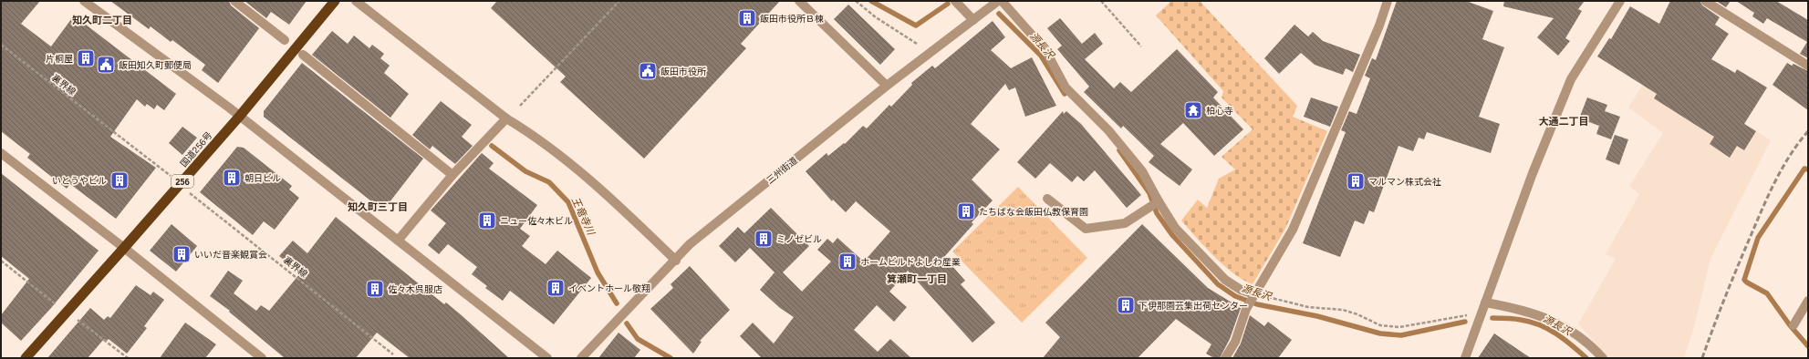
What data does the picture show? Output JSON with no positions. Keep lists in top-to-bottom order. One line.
{"streets":{"highway":["国道256号","256"],"street":["三州街道"],"path":["裏界線"]},"districts":["知久町二丁目","大通二丁目","知久町三丁目","箕瀬町一丁目"],"water":["源長沢","王竜寺川"],"places":{"building":["飯田市役所Ｂ棟","片桐屋","朝日ビル","いとうやビル","マルマン株式会社","たちばな会飯田仏教保育園","ニュー佐々木ビル","ミノゼビル","いいだ音楽観賞会","ホームビルドよしわ産業","イベントホール敬翔","佐々木呉服店","下伊那園芸集出荷センター"],"public building":["飯田知久町郵便局","飯田市役所"],"temple":["柏心寺"]}}
